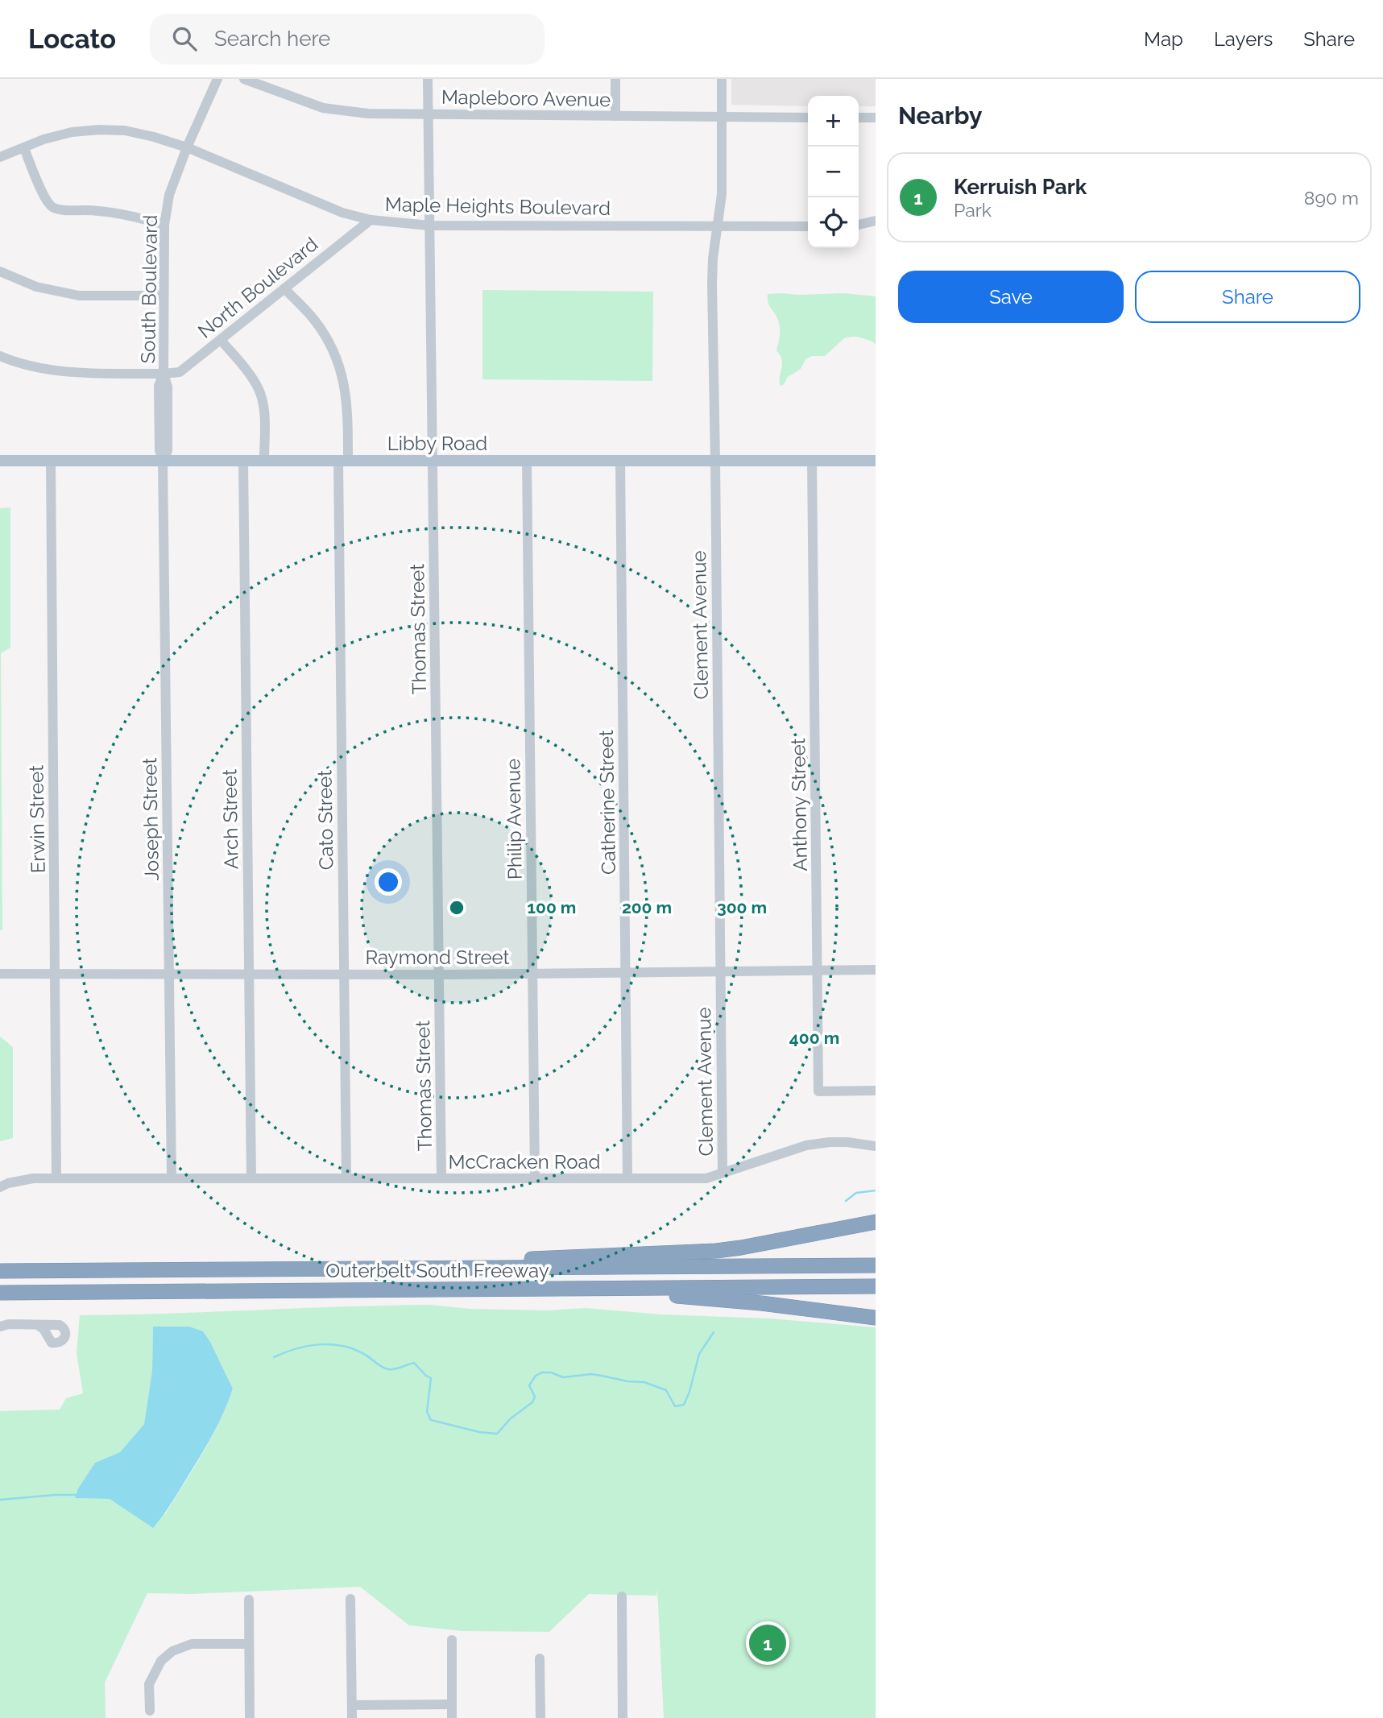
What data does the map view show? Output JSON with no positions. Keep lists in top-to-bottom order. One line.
{"streets":{"highway":["Outerbelt South Freeway"],"main road":["Libby Road"],"street":["Mapleboro Avenue","Maple Heights Boulevard","North Boulevard","South Boulevard","Clement Avenue","Thomas Street","Catherine Street","Anthony Street","Erwin Street","Joseph Street","Arch Street","Philip Avenue","Cato Street","Raymond Street","McCracken Road"]},"crossings":[["Mapleboro Avenue","Clement Avenue"],["Mapleboro Avenue","Thomas Street"],["Maple Heights Boulevard","North Boulevard"],["Maple Heights Boulevard","South Boulevard"],["Maple Heights Boulevard","Clement Avenue"],["Maple Heights Boulevard","Thomas Street"],["North Boulevard","South Boulevard"],["North Boulevard","Cato Street"],["South Boulevard","Libby Road"],["South Boulevard","Joseph Street"],["Libby Road","Clement Avenue"],["Libby Road","Thomas Street"],["Libby Road","Catherine Street"],["Libby Road","Anthony Street"],["Libby Road","Erwin Street"],["Libby Road","Joseph Street"],["Libby Road","Arch Street"],["Libby Road","Philip Avenue"],["Libby Road","Cato Street"],["Clement Avenue","Raymond Street"],["Clement Avenue","McCracken Road"],["Thomas Street","Raymond Street"],["Thomas Street","McCracken Road"],["Catherine Street","Raymond Street"],["Catherine Street","McCracken Road"],["Anthony Street","Raymond Street"],["Erwin Street","Raymond Street"],["Erwin Street","McCracken Road"],["Joseph Street","Raymond Street"],["Joseph Street","McCracken Road"],["Arch Street","Raymond Street"],["Arch Street","McCracken Road"],["Philip Avenue","Raymond Street"],["Philip Avenue","McCracken Road"],["Cato Street","Raymond Street"],["Cato Street","McCracken Road"]],"page":{"header":"Locato","search":"Search here","nav":["Map","Layers","Share"],"heading":"Nearby","map_buttons":["+","−"],"list":[{"mark":"1","name":"Kerruish Park","note":"Park","value":"890 m"}],"buttons":["Save","Share"],"pins":"1"},"rings":["100 m","200 m","300 m","400 m"]}
